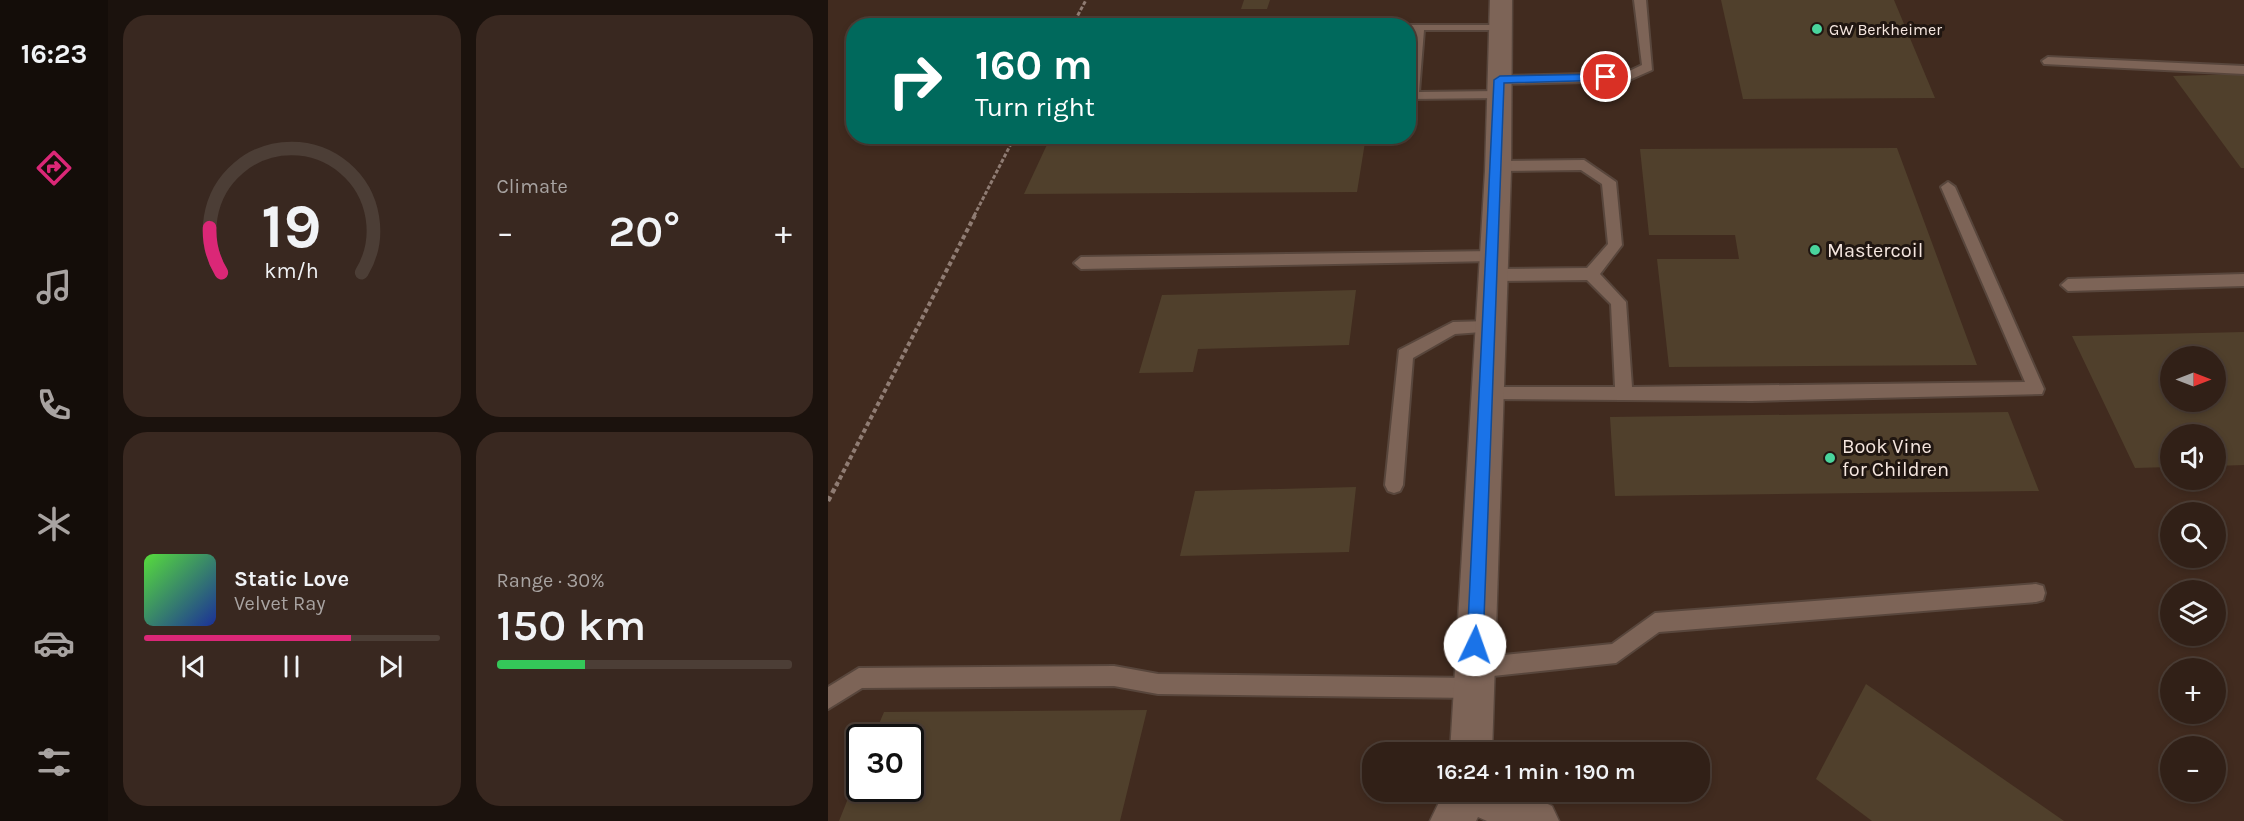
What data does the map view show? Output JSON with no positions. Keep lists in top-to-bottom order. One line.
{"places":["GW Berkheimer","Mastercoil","Book Vine for Children"],"north":"right","page":{"tabs":"16:23","tile":["Climate",["Range · 30%","150 km"]],"turn":["160 m","Turn right"],"heat":["−","20°","+"],"map_buttons":["+","−"],"song":["Static Love","Velvet Ray"],"limit":"30","trip":"16:24 · 1 min · 190 m","gauge":["19","km/h"]}}
